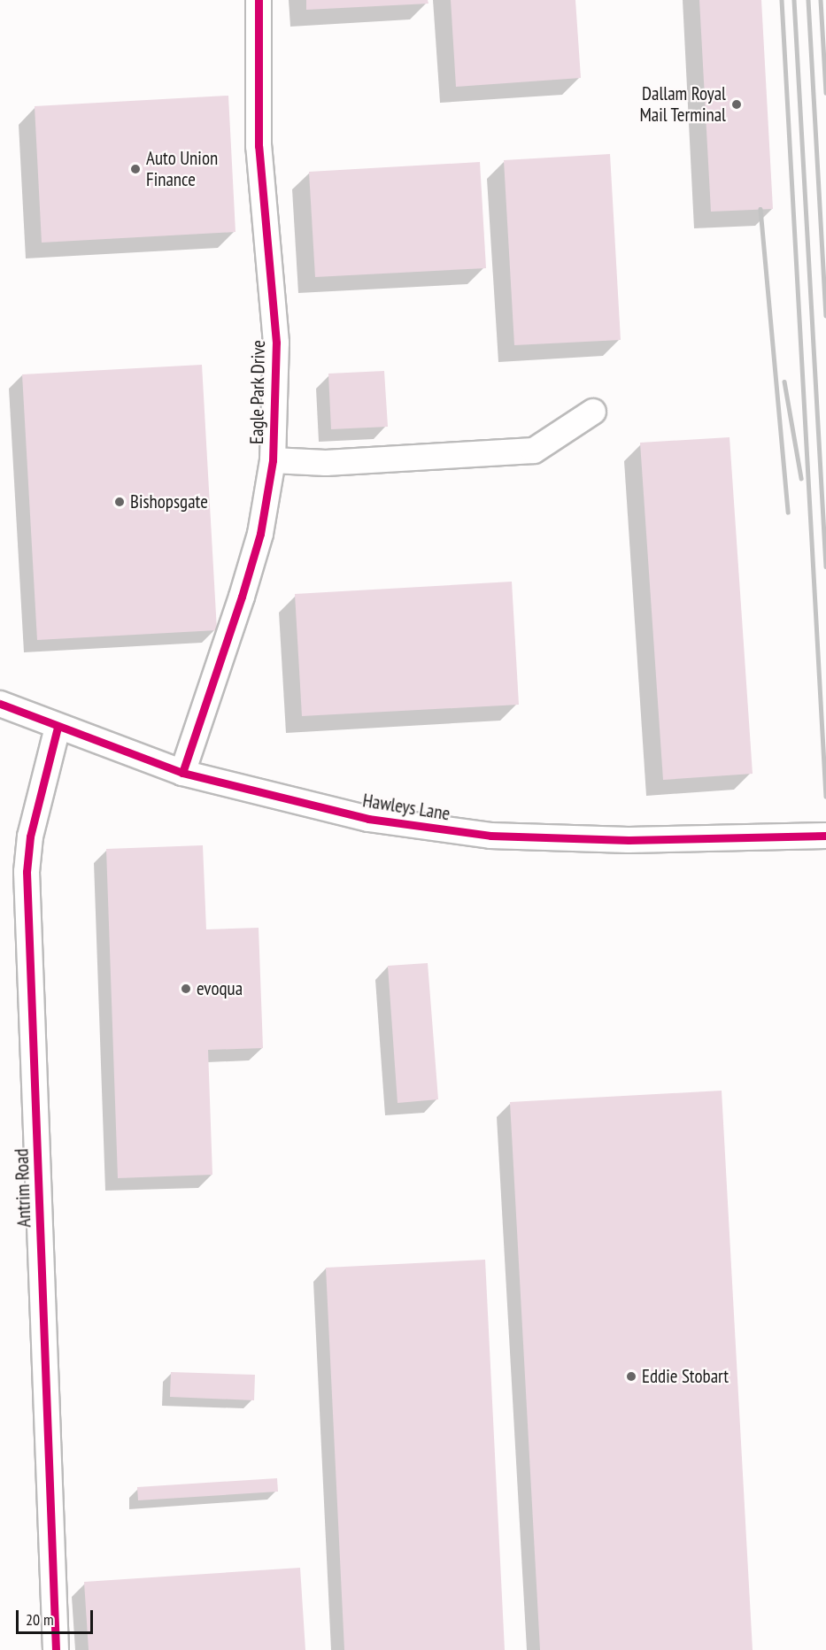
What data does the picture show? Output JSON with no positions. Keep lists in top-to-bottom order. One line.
{"streets":{"street":["Eagle Park Drive","Hawleys Lane","Antrim Road"]},"crossings":[["Eagle Park Drive","Hawleys Lane"],["Hawleys Lane","Antrim Road"]],"places":["Dallam Royal Mail Terminal","Auto Union Finance","Bishopsgate","evoqua","Eddie Stobart"],"scale_bar":"20 m"}
